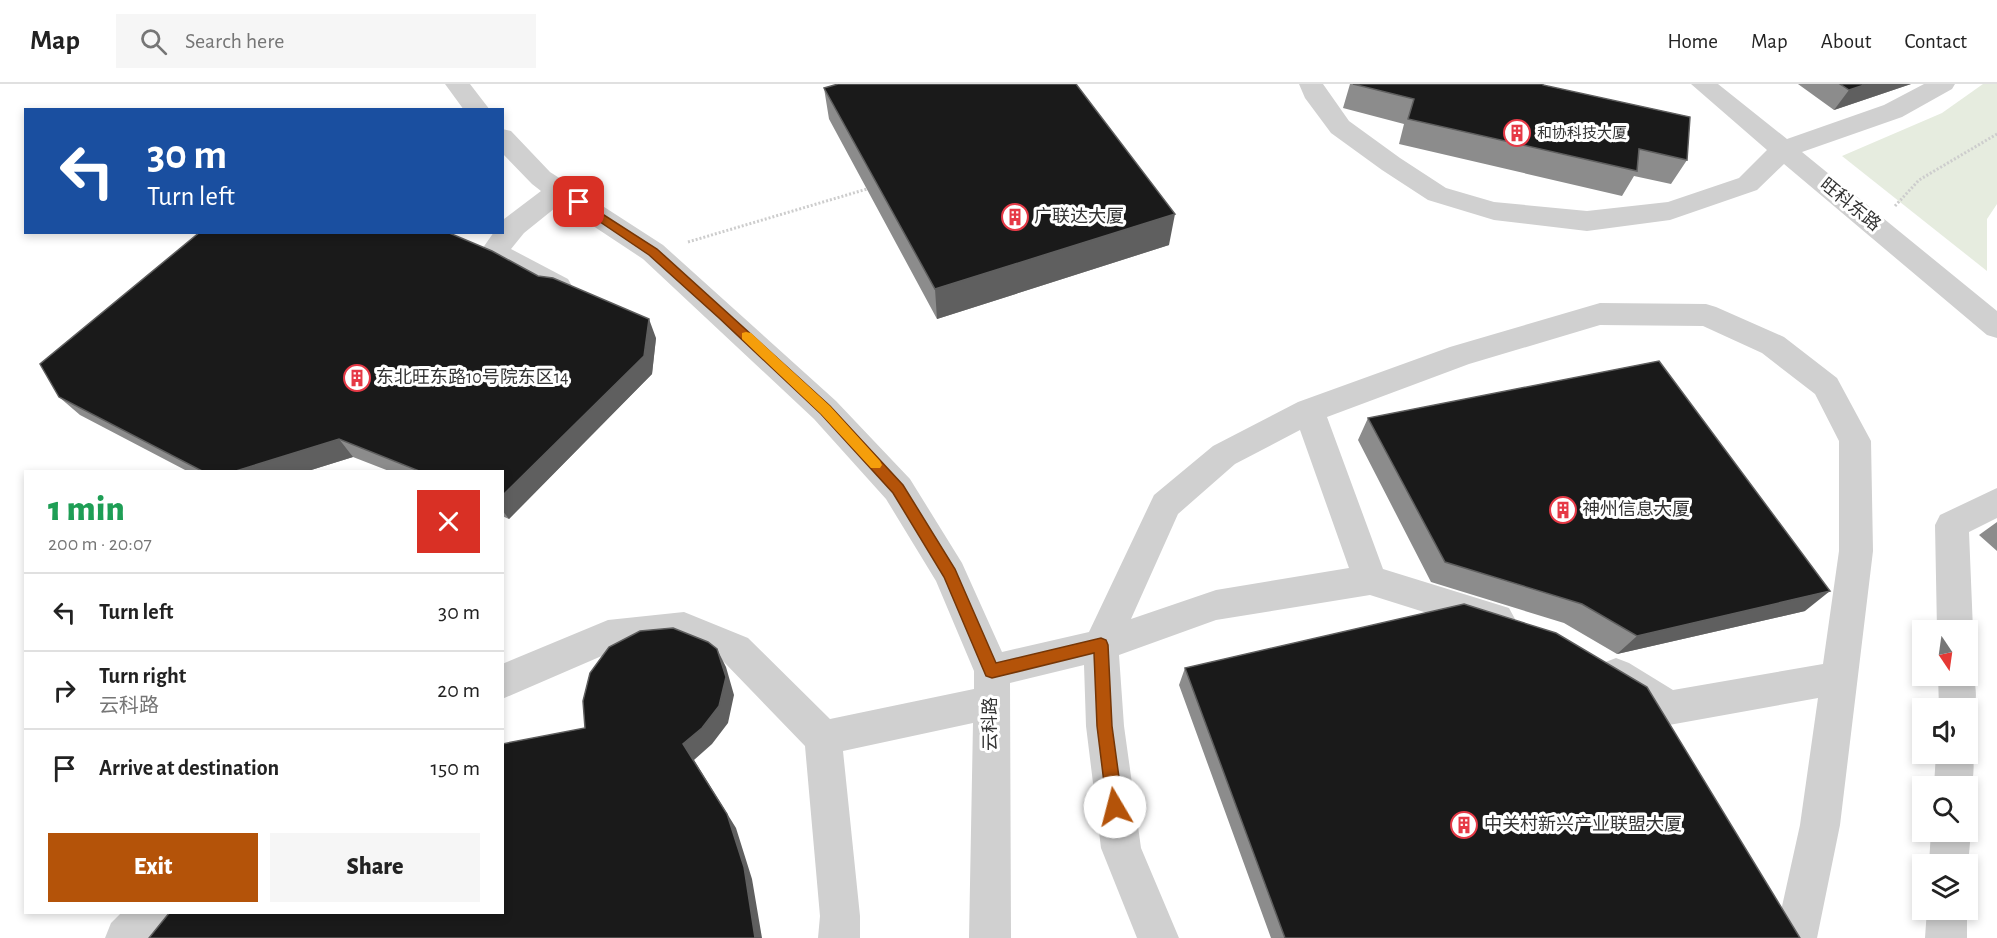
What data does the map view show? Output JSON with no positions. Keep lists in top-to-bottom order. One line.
{"streets":{"street":["旺科东路","云科路"]},"places":{"building":["和协科技大厦","广联达大厦","东北旺东路10号院东区14","神州信息大厦","中关村新兴产业联盟大厦"]},"north":"bottom","page":{"header":"Map","search":"Search here","nav":["Home","Map","About","Contact"],"turn":["30 m","Turn left"],"heading":["1 min","200 m · 20:07"],"list":[{"name":"Turn left","value":"30 m"},{"name":"Turn right","note":"云科路","value":"20 m"},{"name":"Arrive at destination","value":"150 m"}],"buttons":["Exit","Share"]}}
